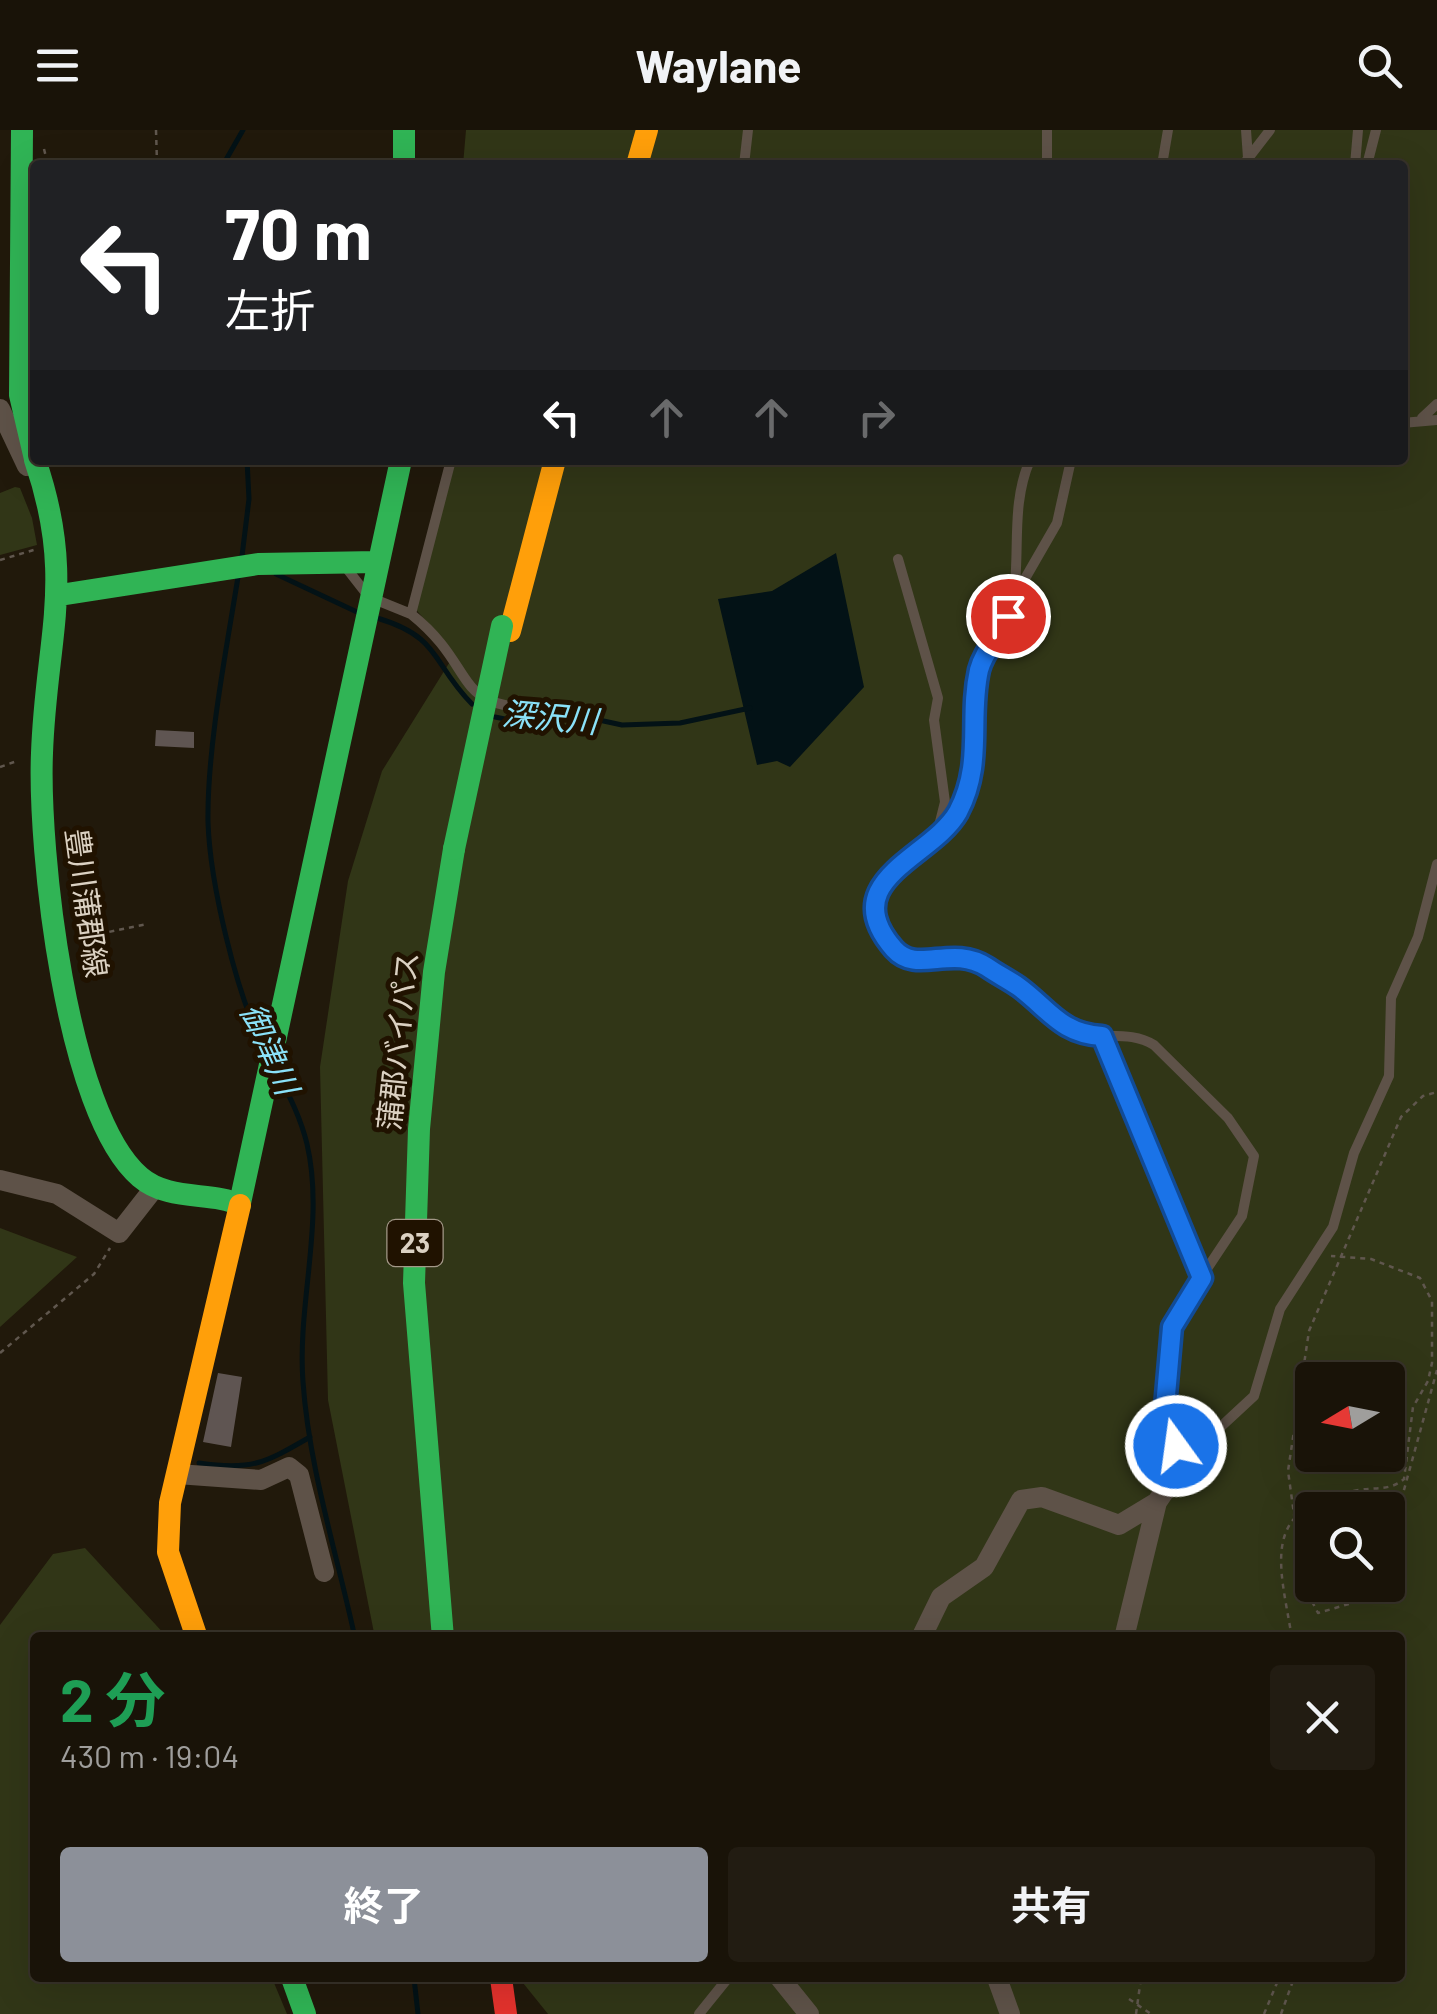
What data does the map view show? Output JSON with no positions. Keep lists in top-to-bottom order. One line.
{"streets":{"main road":["豊川蒲郡線","蒲郡バイパス","23"]},"water":["深沢川","御津川"],"north":"left","page":{"header":"Waylane","turn":["70 m","左折"],"heading":["2 分","430 m · 19:04"],"buttons":["終了","共有"]}}
